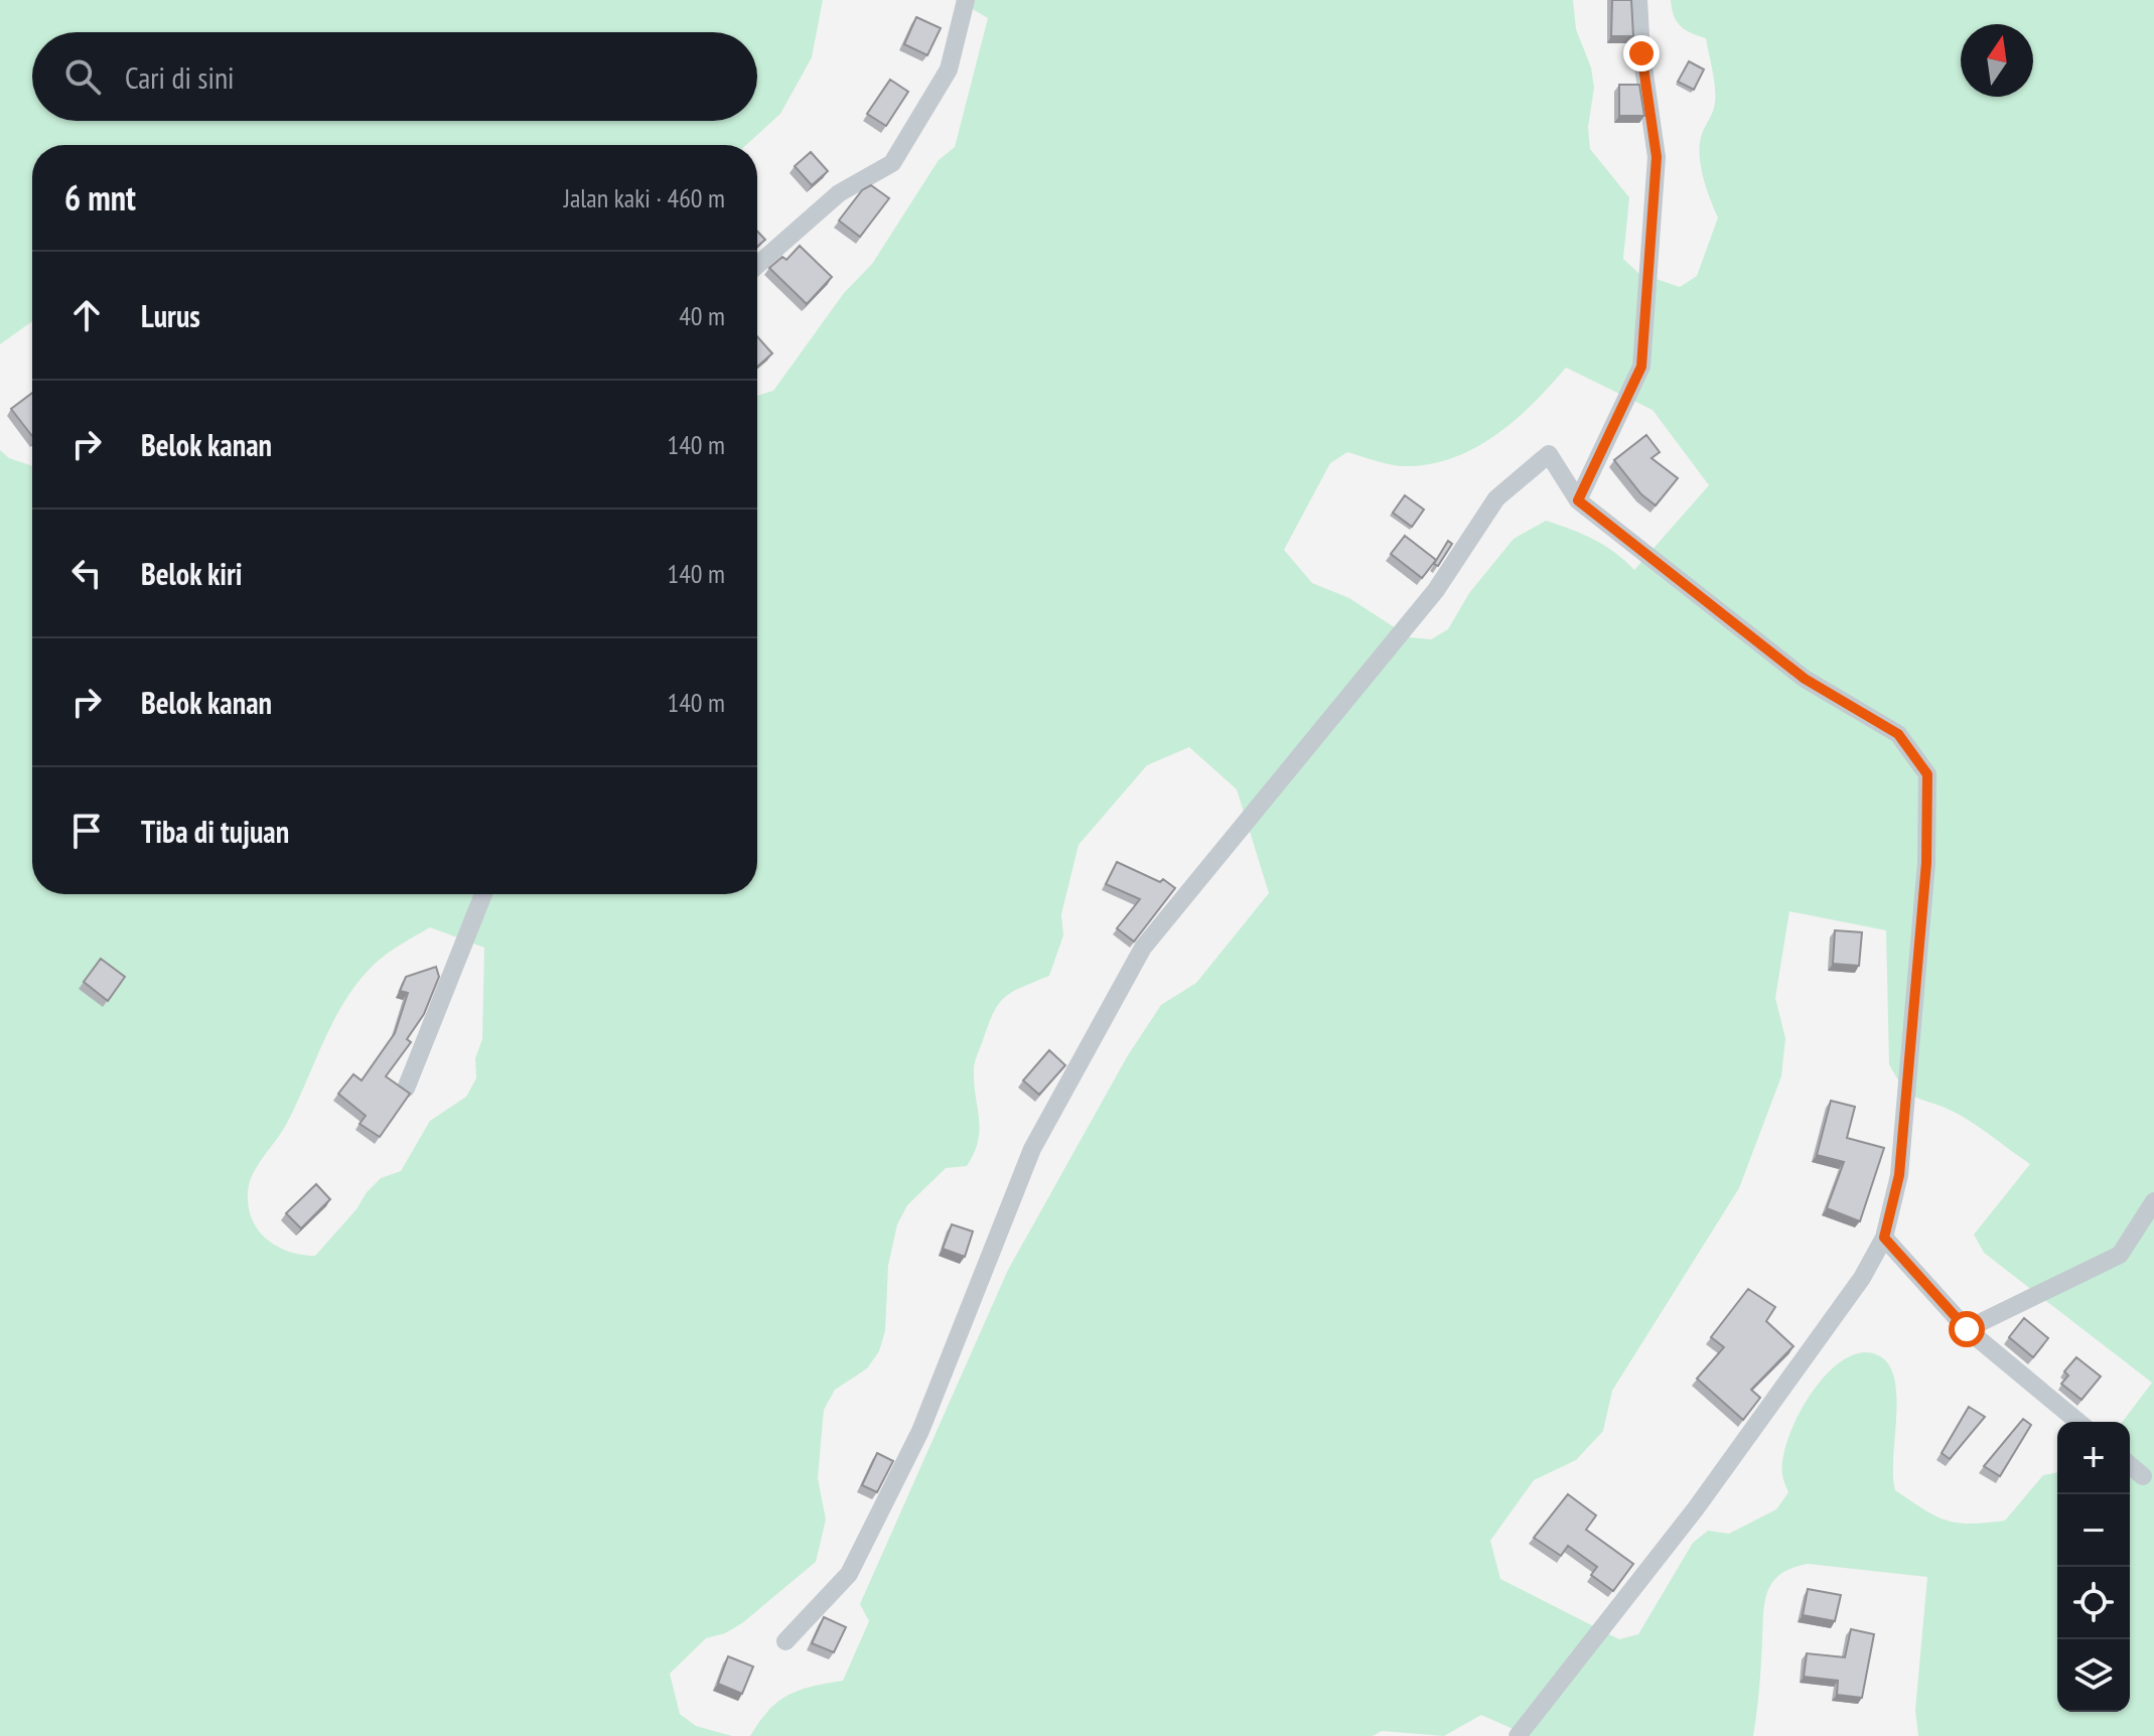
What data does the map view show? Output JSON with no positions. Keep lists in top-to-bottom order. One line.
{"north":"top","page":{"search":"Cari di sini","heading":["6 mnt","Jalan kaki · 460 m"],"list":[["Lurus","40 m"],["Belok kanan","140 m"],["Belok kiri","140 m"],["Belok kanan","140 m"],"Tiba di tujuan"],"map_buttons":["+","−"]}}
